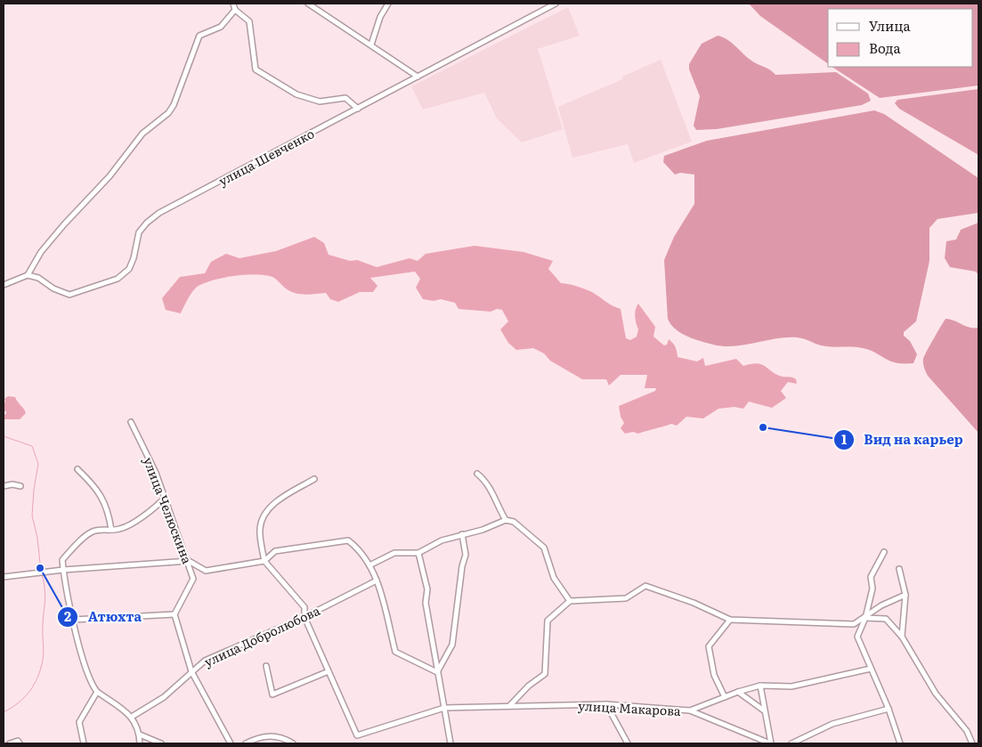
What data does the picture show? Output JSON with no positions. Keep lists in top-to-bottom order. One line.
{"streets":{"street":["улица Шевченко","улица Челюскина","улица Добролюбова","улица Макарова"]},"places":["Вид на карьер","Атюхта"],"legend":["Улица","Вода"]}
